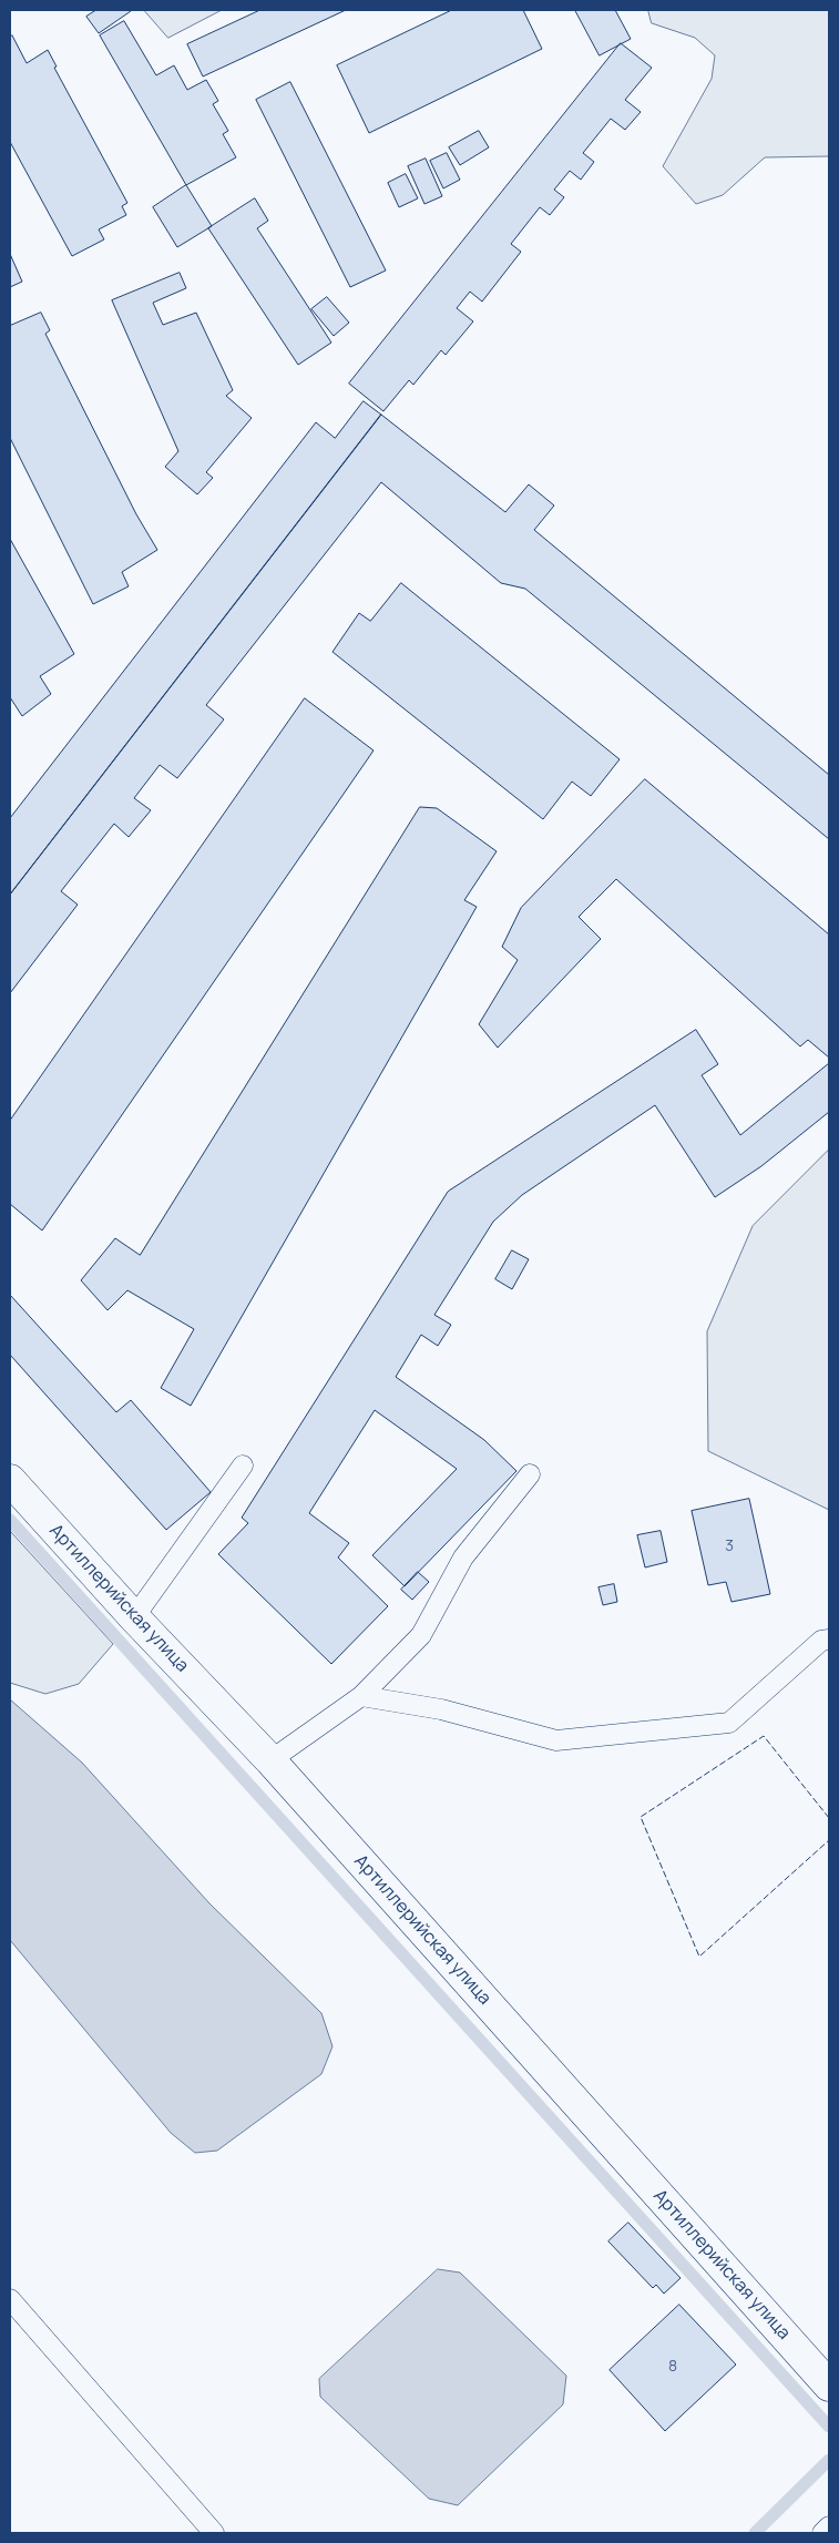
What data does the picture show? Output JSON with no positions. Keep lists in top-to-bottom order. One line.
{"streets":{"street":["Артиллерийская улица"]},"house_numbers":["3","8"]}
